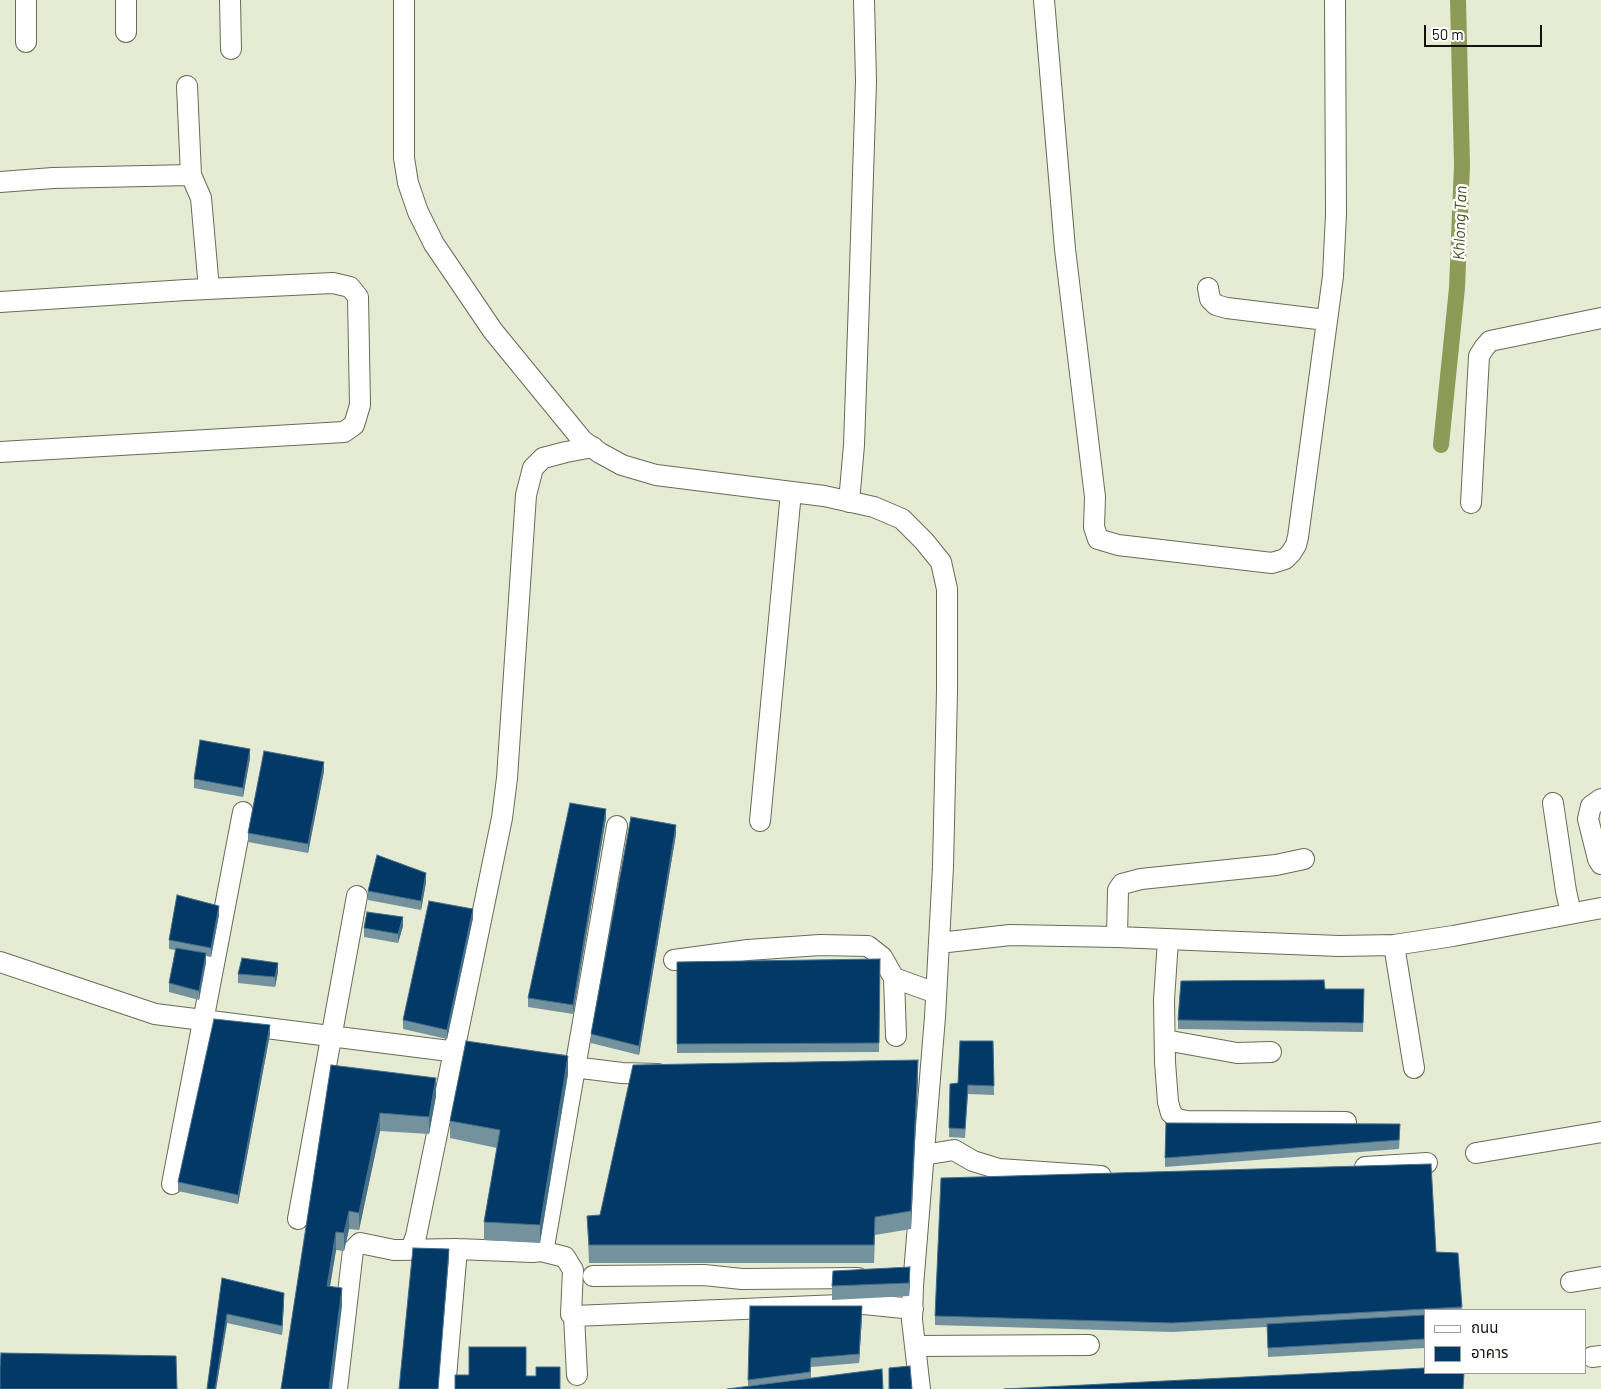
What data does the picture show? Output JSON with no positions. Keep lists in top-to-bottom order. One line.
{"water":["Khlong Tan"],"legend":["ถนน","อาคาร"],"scale_bar":"50 m"}
